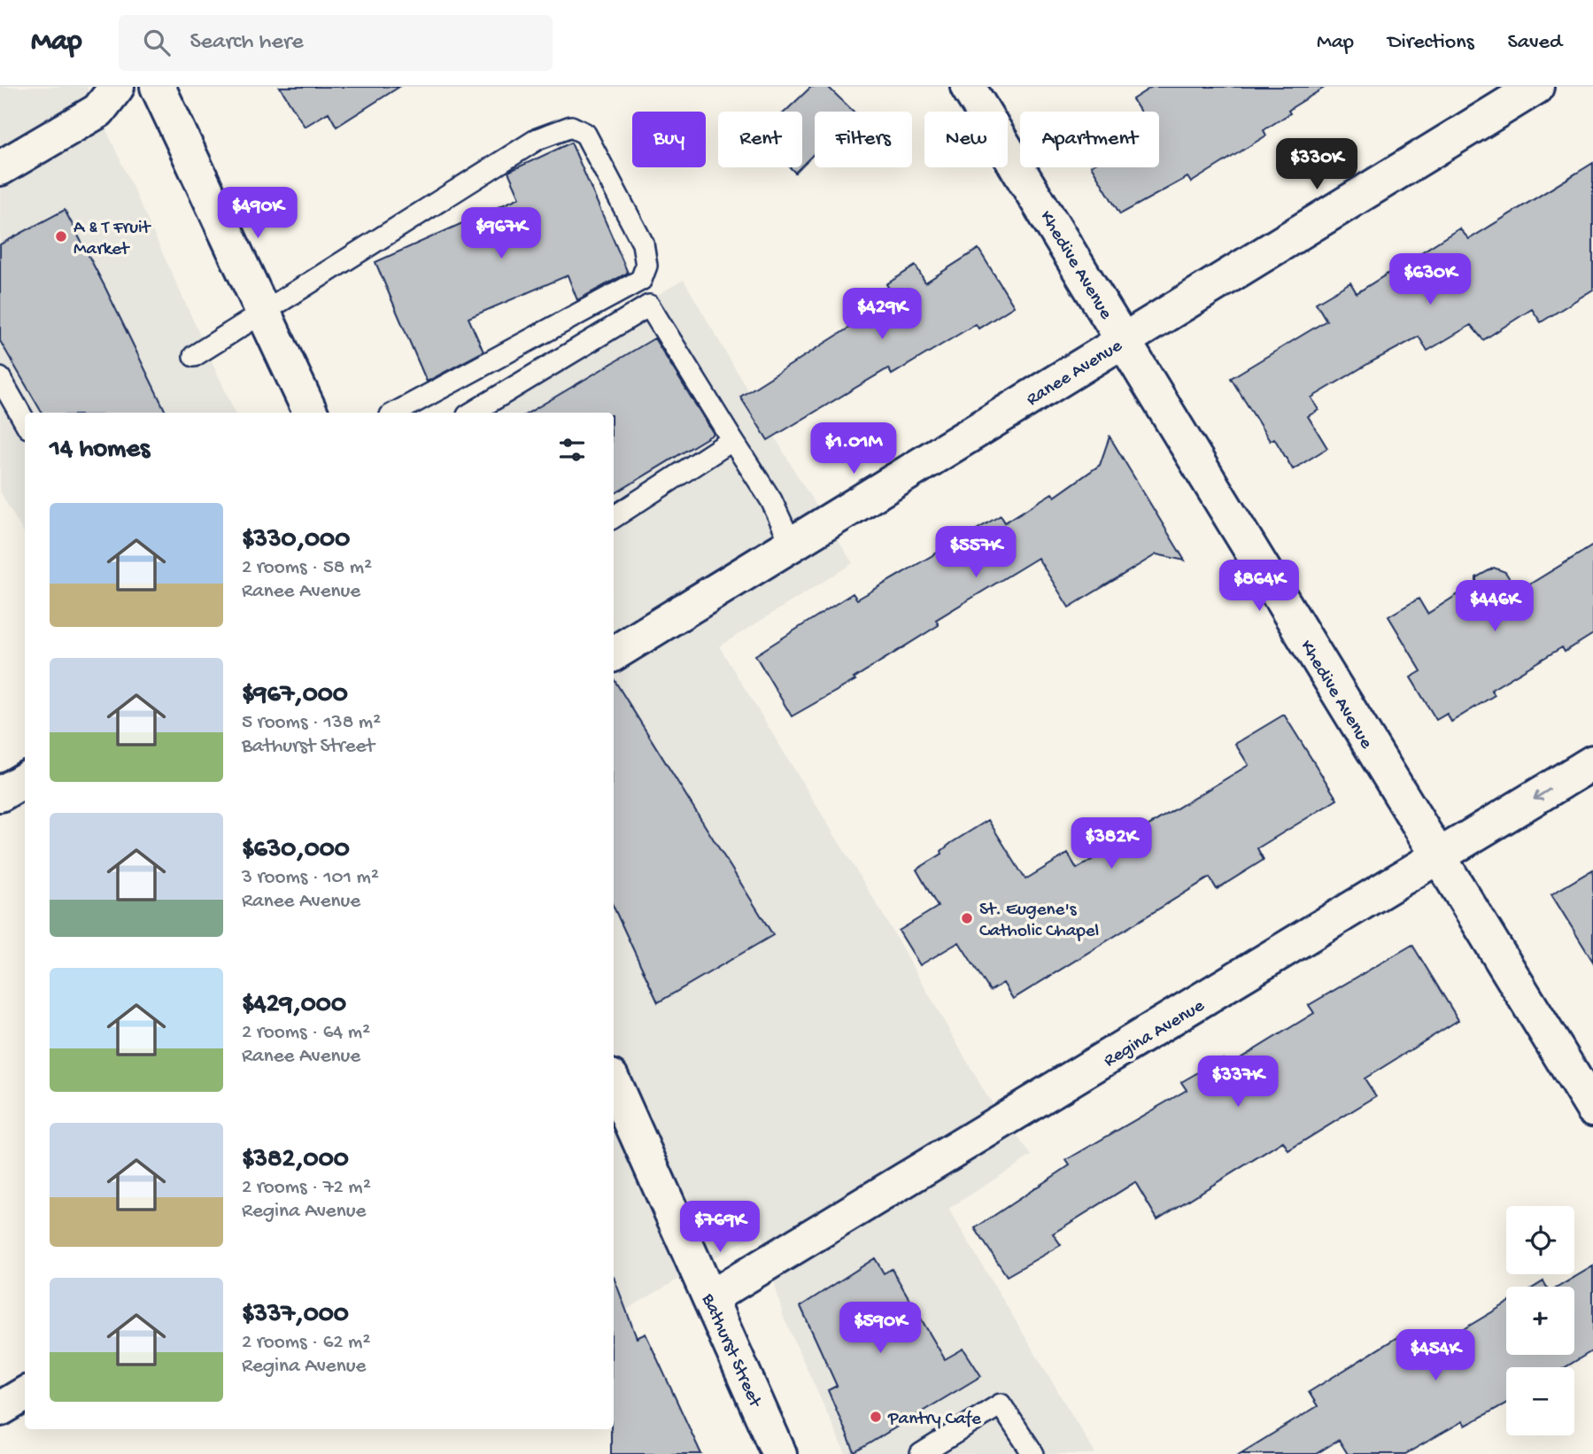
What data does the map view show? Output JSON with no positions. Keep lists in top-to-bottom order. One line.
{"streets":{"street":["Khedive Avenue","Ranee Avenue","Regina Avenue","Bathurst Street"]},"crossings":[["Khedive Avenue","Ranee Avenue"],["Khedive Avenue","Regina Avenue"],["Regina Avenue","Bathurst Street"]],"places":["A & T Fruit Market","St. Eugene's Catholic Chapel","Pantry Cafe"],"page":{"header":"Map","search":"Search here","nav":["Map","Directions","Saved"],"chip":["Buy","Rent","Filters","New","Apartment"],"price":["$330K","$490K","$967K","$630K","$429K","$1.01M","$557K","$864K","$446K","$382K","$337K","$769K","$590K","$454K"],"heading":"14 homes","list":[{"name":"$330,000","note":"2 rooms · 58 m² · Ranee Avenue"},{"name":"$967,000","note":"5 rooms · 138 m² · Bathurst Street"},{"name":"$630,000","note":"3 rooms · 101 m² · Ranee Avenue"},{"name":"$429,000","note":"2 rooms · 64 m² · Ranee Avenue"},{"name":"$382,000","note":"2 rooms · 72 m² · Regina Avenue"},{"name":"$337,000","note":"2 rooms · 62 m² · Regina Avenue"}],"map_buttons":["+","−"]}}
